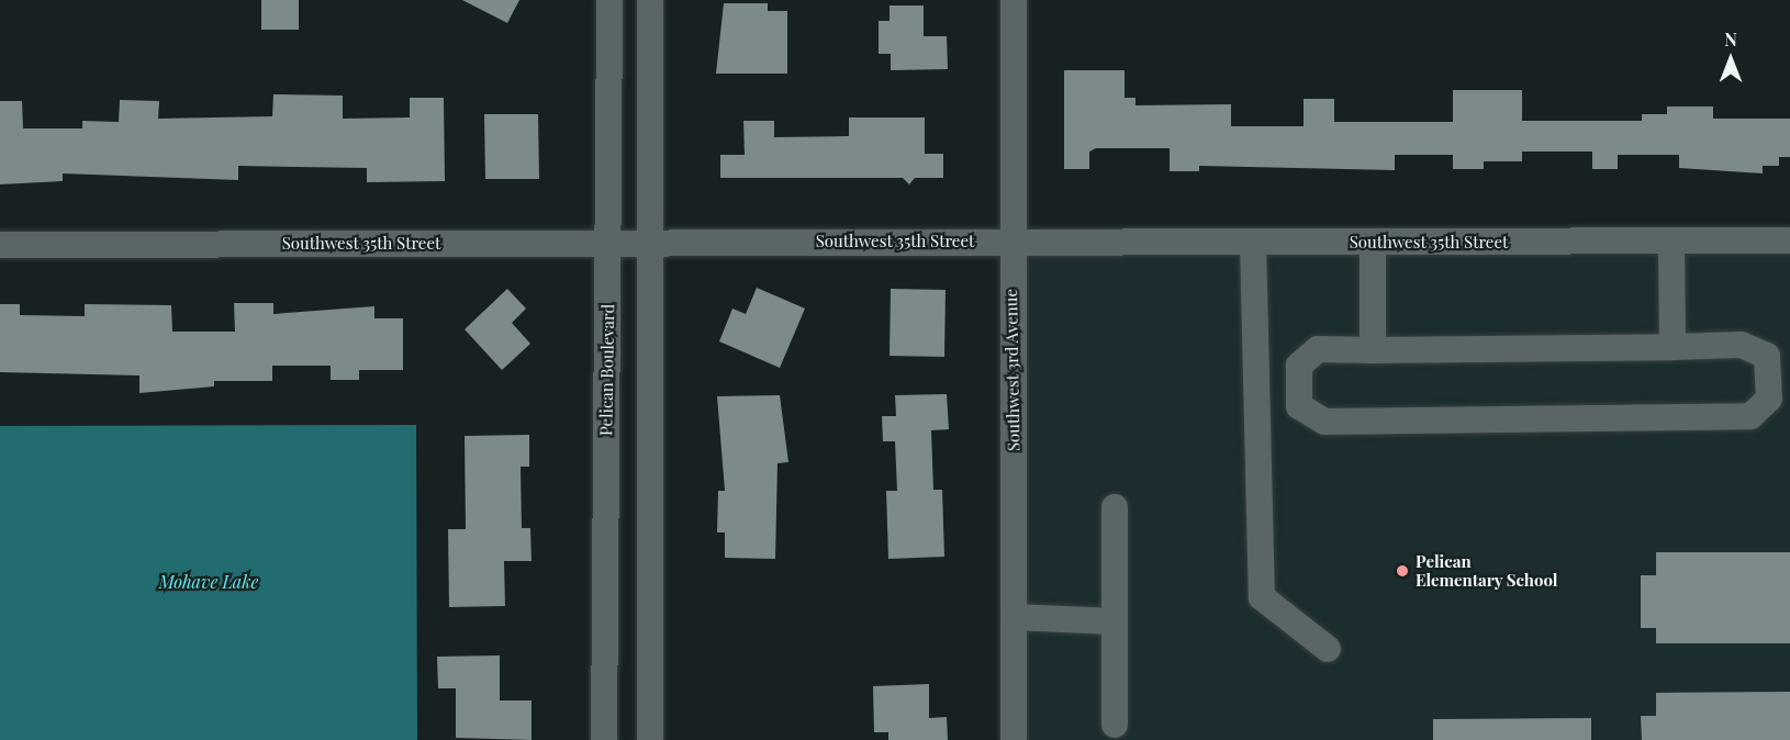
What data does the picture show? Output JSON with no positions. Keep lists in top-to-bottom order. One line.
{"streets":{"street":["Southwest 35th Street","Pelican Boulevard","Southwest 3rd Avenue"]},"crossings":[["Southwest 35th Street","Pelican Boulevard"],["Southwest 35th Street","Southwest 3rd Avenue"]],"water":["Mohave Lake"],"places":["Pelican Elementary School"],"north":"top"}
